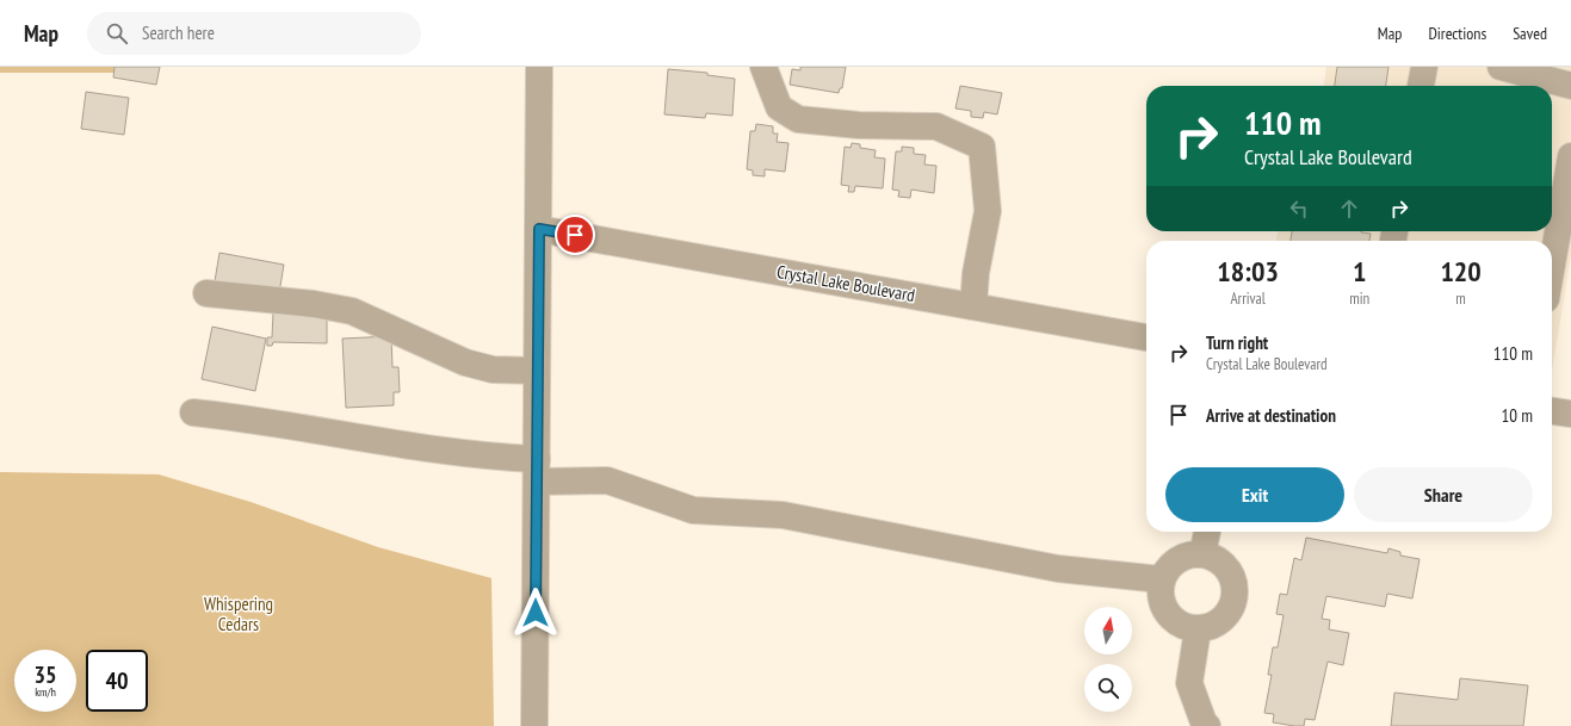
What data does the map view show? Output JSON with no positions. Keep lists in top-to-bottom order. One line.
{"streets":{"street":["Crystal Lake Boulevard"]},"parks":["Whispering Cedars"],"north":"top","page":{"header":"Map","search":"Search here","nav":["Map","Directions","Saved"],"turn":["110 m","Crystal Lake Boulevard"],"eta":["18:03","Arrival","1","min","120","m"],"list":[{"name":"Turn right","note":"Crystal Lake Boulevard","value":"110 m"},{"name":"Arrive at destination","value":"10 m"}],"buttons":["Exit","Share"],"speed":"35 km/h","limit":"40"}}
